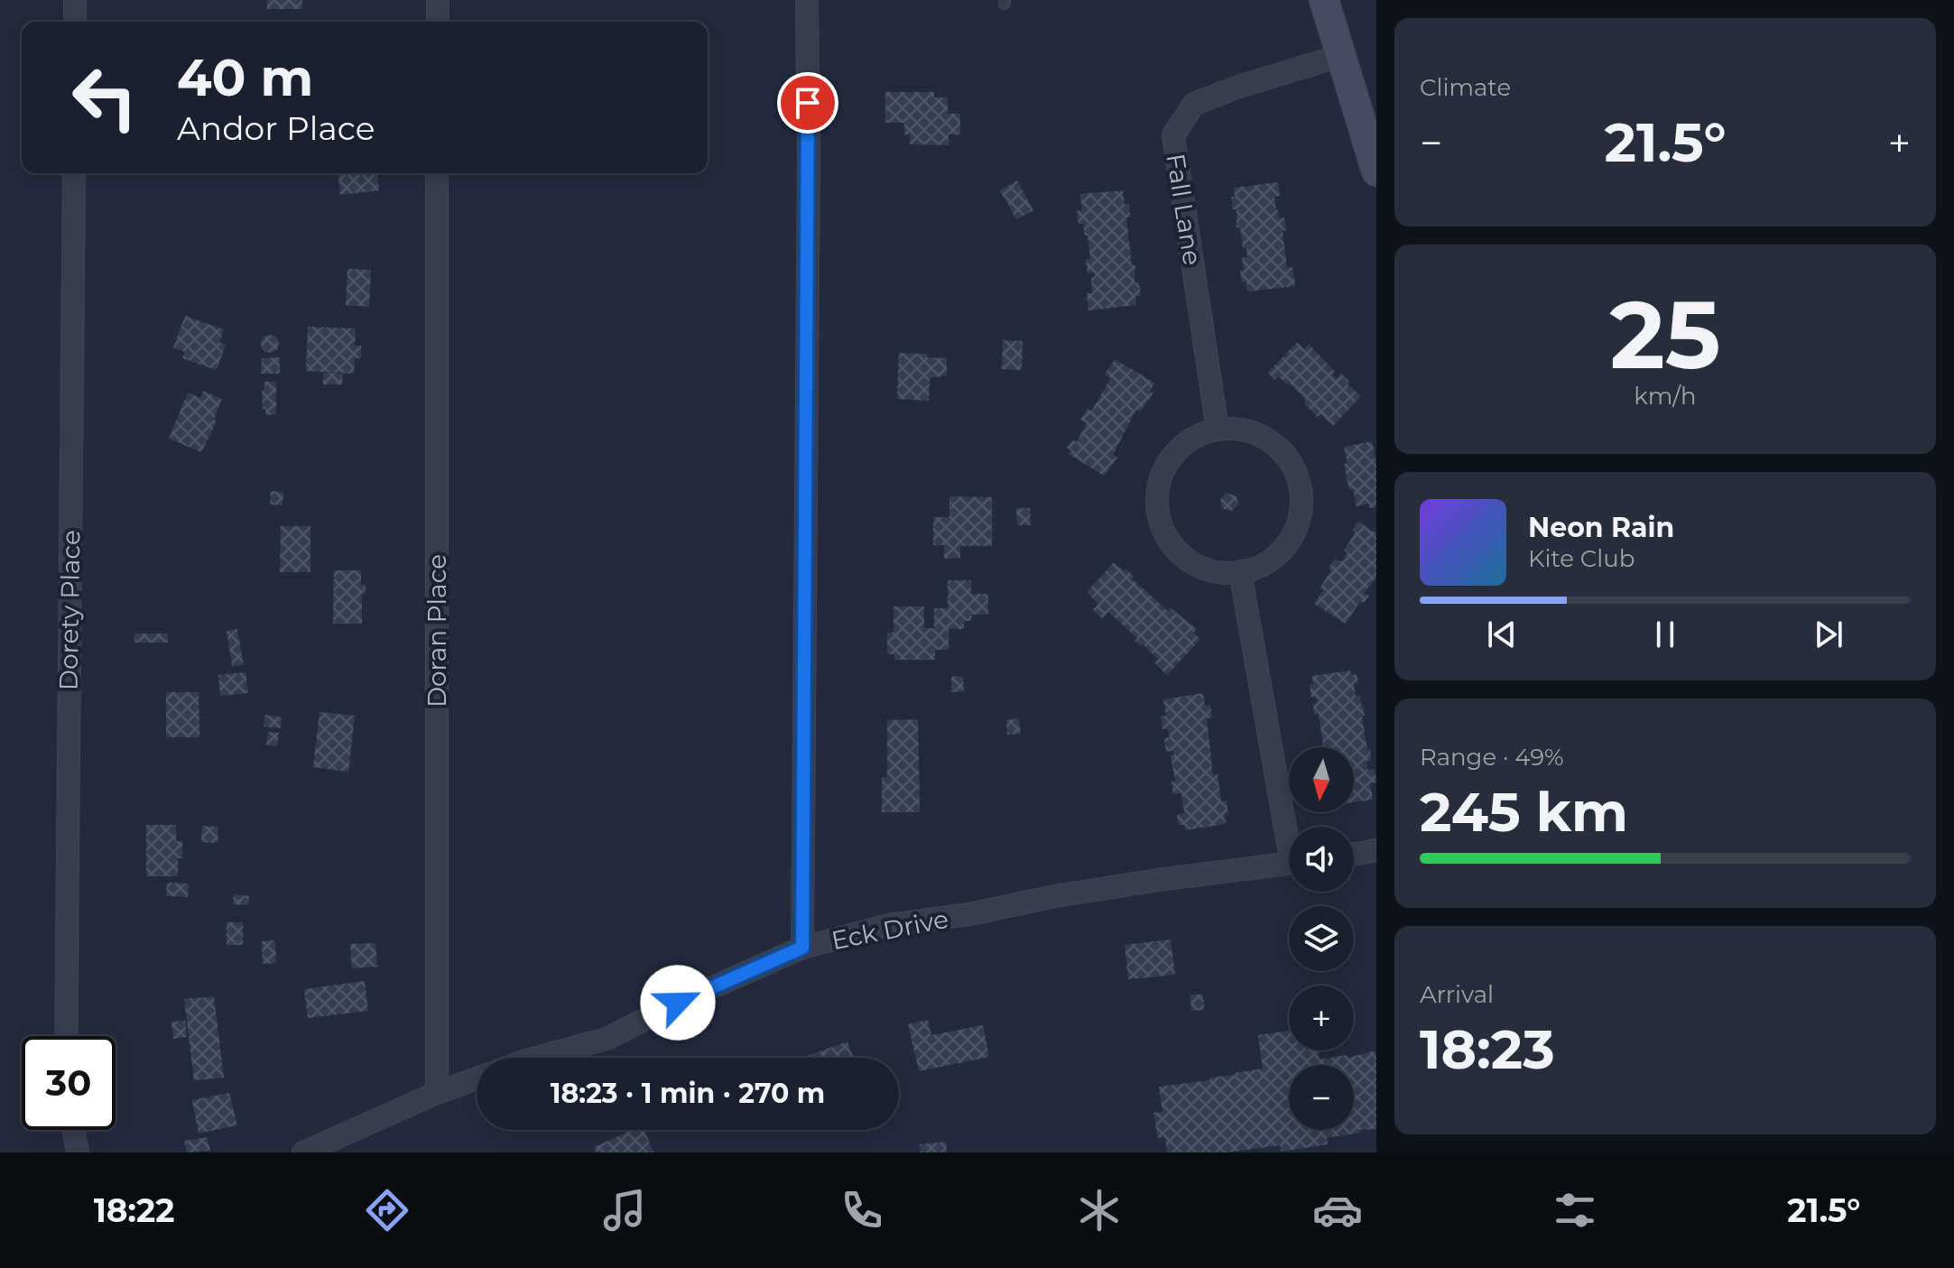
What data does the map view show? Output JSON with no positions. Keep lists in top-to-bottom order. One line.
{"streets":{"street":["Fall Lane","Dorety Place","Doran Place","Eck Drive"]},"north":"bottom","page":{"tile":["Climate",["25","km/h"],["Range · 49%","245 km"],["Arrival","18:23"]],"turn":["40 m","Andor Place"],"heat":["−","21.5°","+"],"song":["Neon Rain","Kite Club"],"map_buttons":["+","−"],"limit":"30","trip":"18:23 · 1 min · 270 m","tabs":["18:22","21.5°"]}}
